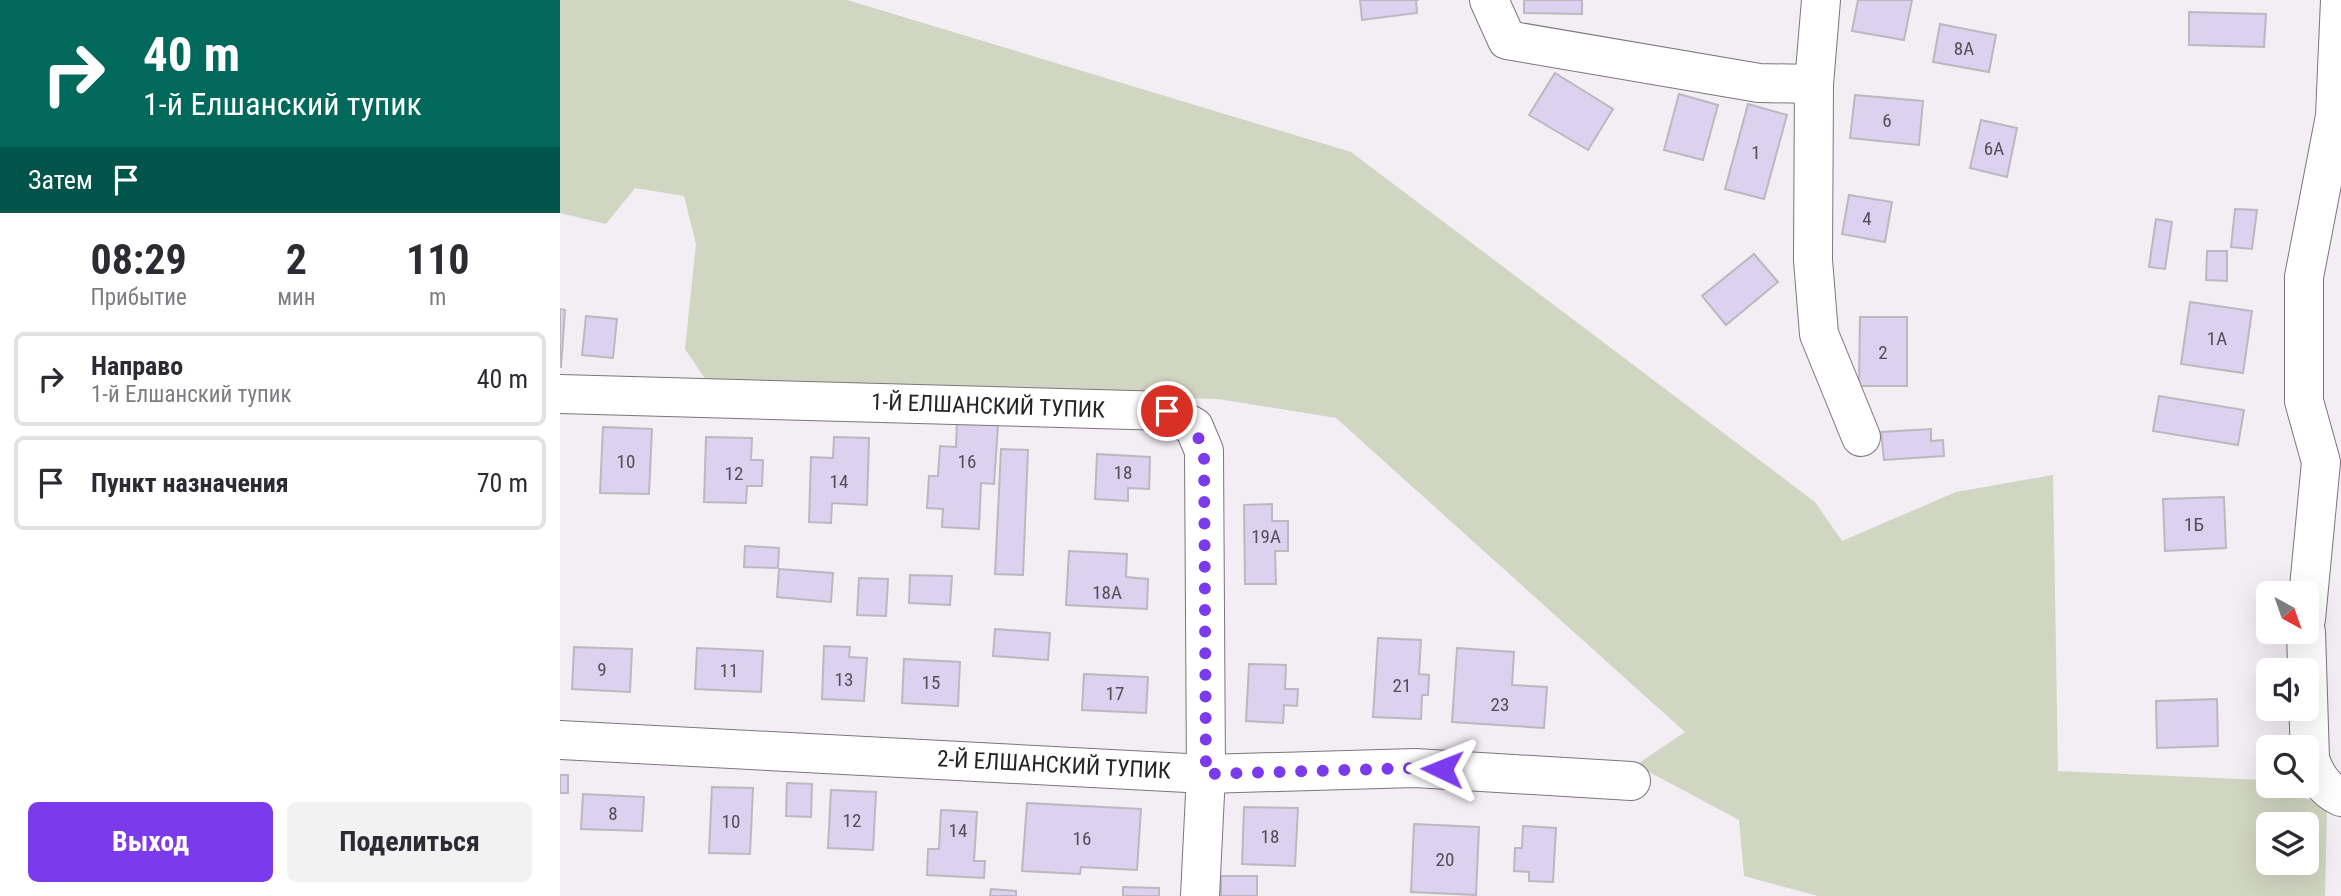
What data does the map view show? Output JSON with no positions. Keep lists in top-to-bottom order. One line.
{"streets":{"street":["1-Й ЕЛШАНСКИЙ ТУПИК","2-Й ЕЛШАНСКИЙ ТУПИК"]},"crossings":[["1-Й ЕЛШАНСКИЙ ТУПИК","2-Й ЕЛШАНСКИЙ ТУПИК"]],"house_numbers":["8А","6","6А","1","4","1А","2","10","16","18","12","14","1Б","19А","18А","9","11","13","15","21","17","23","8","12","10","14","18","16","20"],"north":"bottom right","page":{"turn":["40 m","1-й Елшанский тупик"],"then":"Затем","eta":["08:29","Прибытие","2","мин","110","m"],"list":[{"name":"Направо","note":"1-й Елшанский тупик","value":"40 m"},{"name":"Пункт назначения","value":"70 m"}],"buttons":["Выход","Поделиться"]}}
